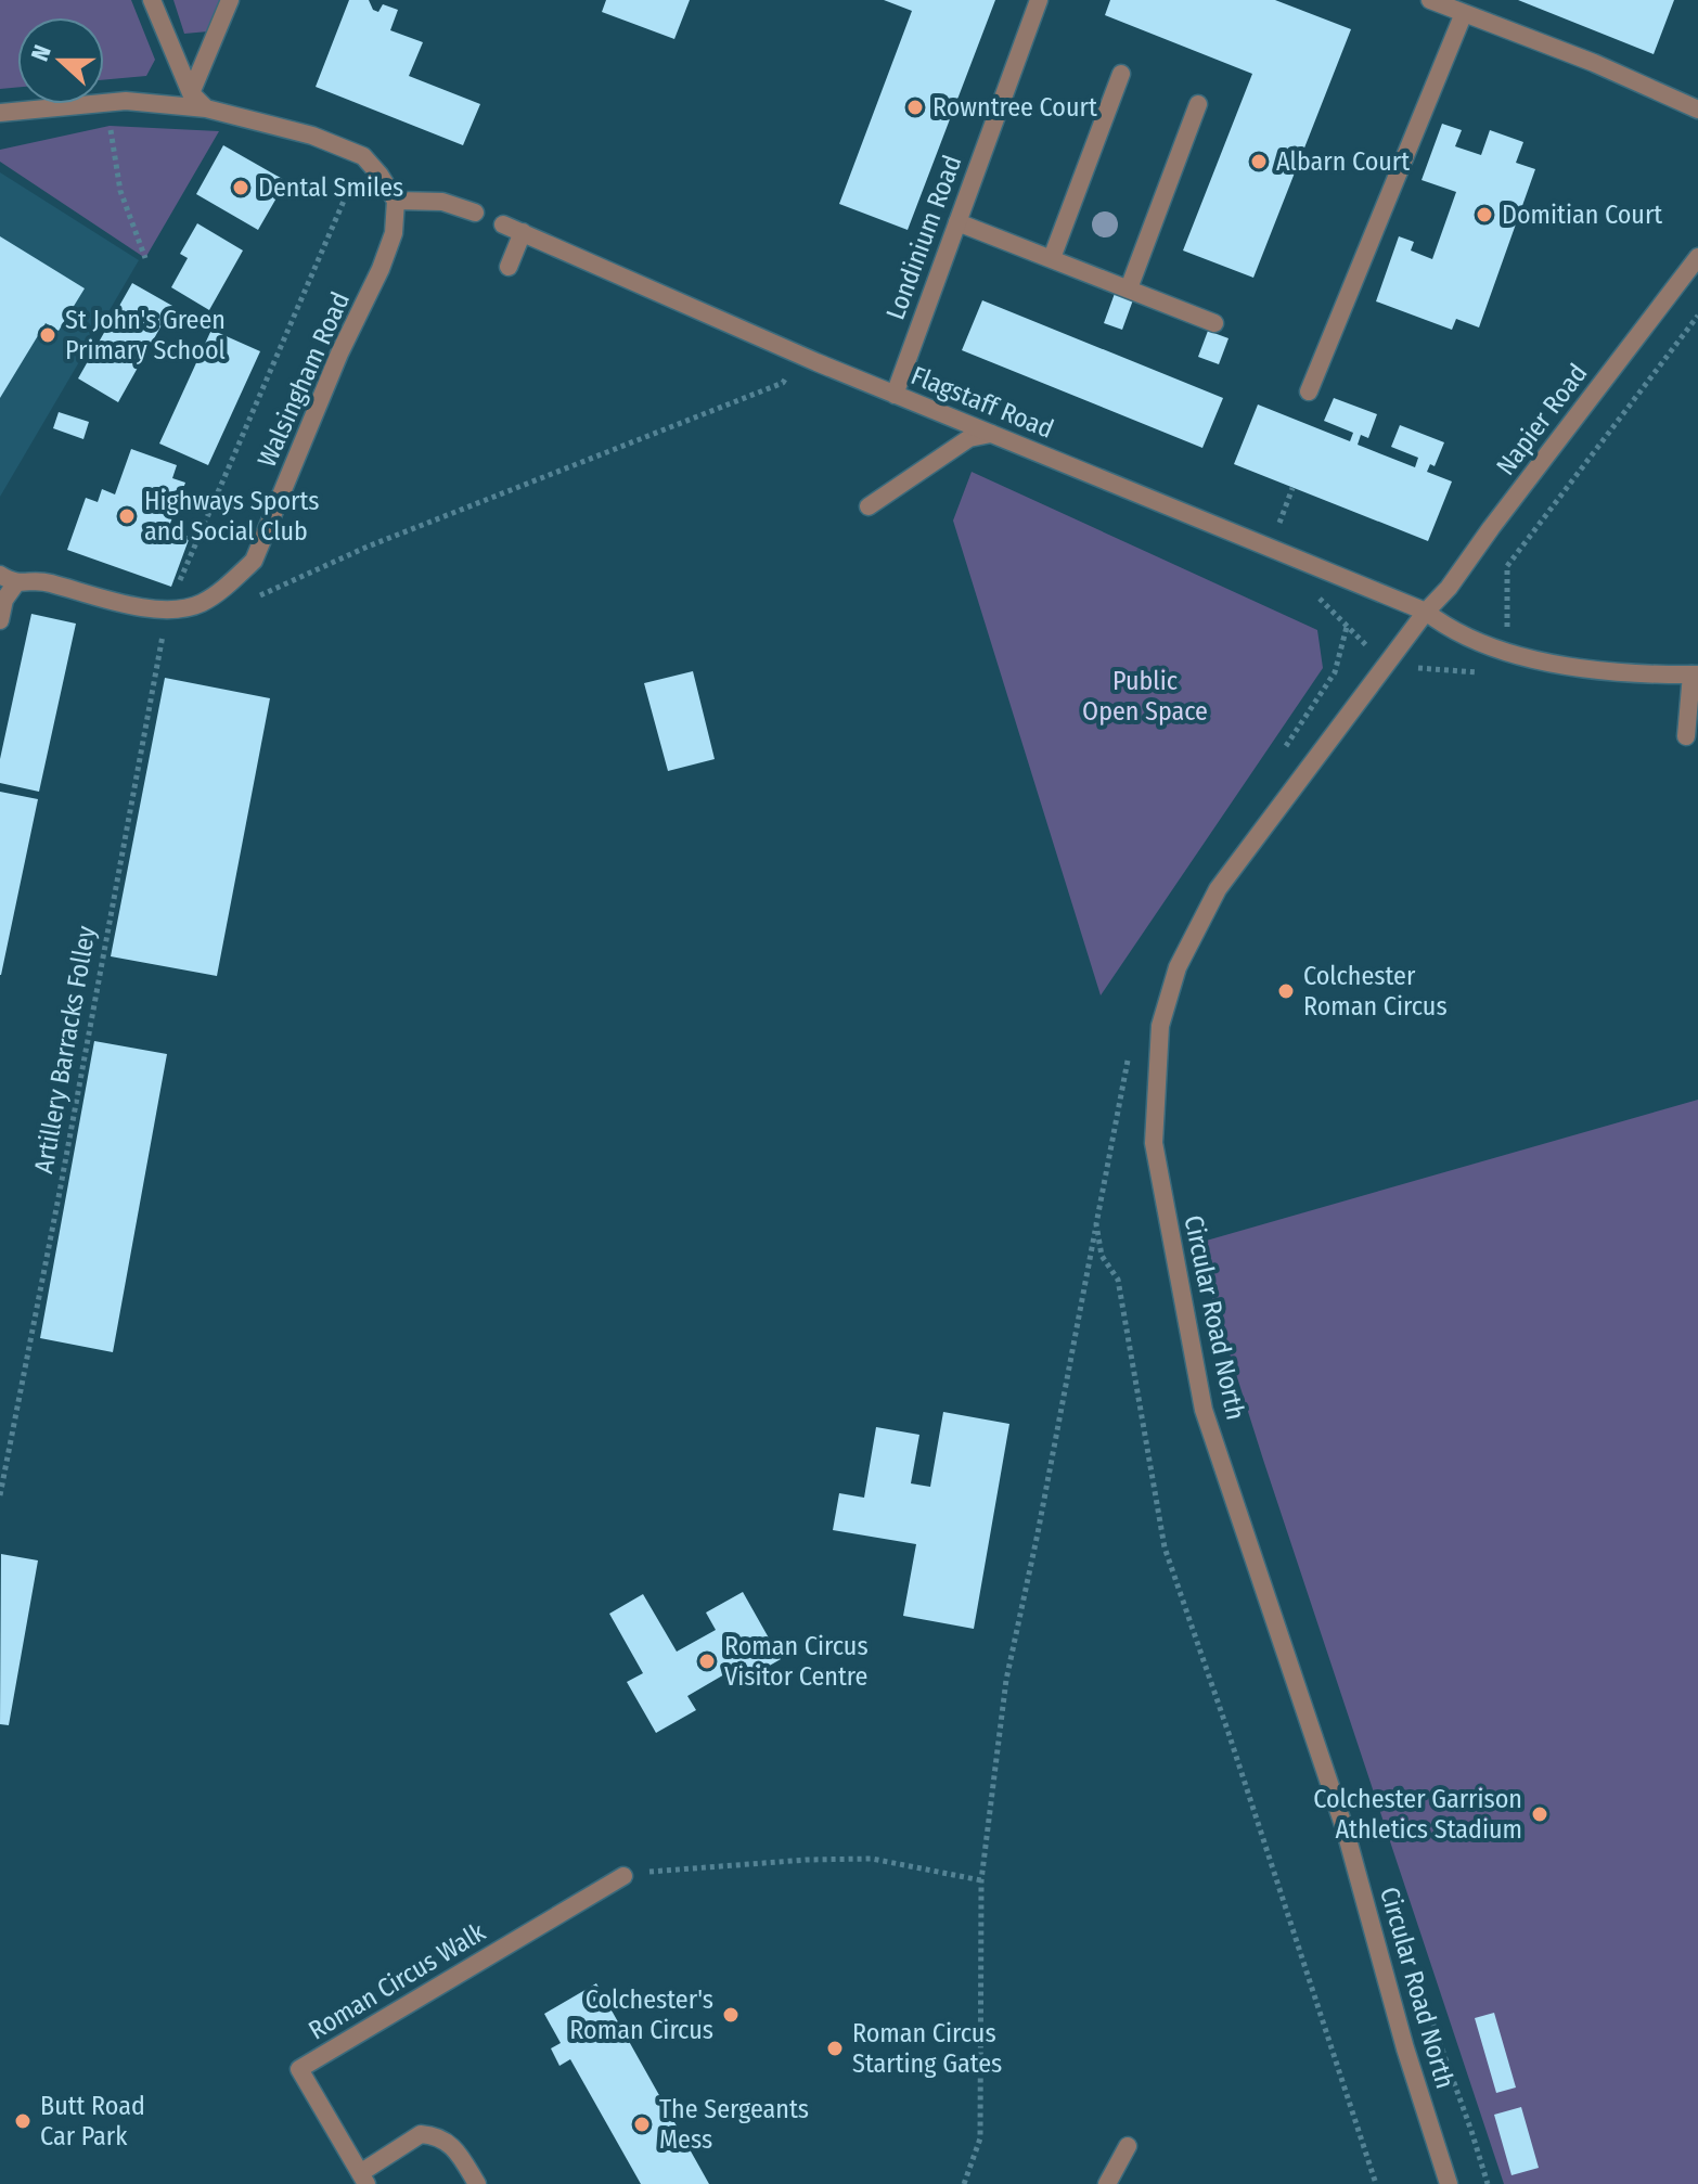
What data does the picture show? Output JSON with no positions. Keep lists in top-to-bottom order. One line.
{"streets":{"street":["Londinium Road","Walsingham Road","Flagstaff Road","Napier Road","Circular Road North","Roman Circus Walk"],"path":["Artillery Barracks Folley"]},"crossings":[["Londinium Road","Flagstaff Road"],["Walsingham Road","Artillery Barracks Folley"],["Flagstaff Road","Napier Road"],["Flagstaff Road","Circular Road North"],["Napier Road","Circular Road North"]],"parks":["Public Open Space"],"places":["Rowntree Court","Albarn Court","Dental Smiles","Domitian Court","St John's Green Primary School","Highways Sports and Social Club","Colchester Roman Circus","Roman Circus Visitor Centre","Colchester Garrison Athletics Stadium","Colchester's Roman Circus","Roman Circus Starting Gates","Butt Road Car Park","The Sergeants Mess"],"north":"left"}
